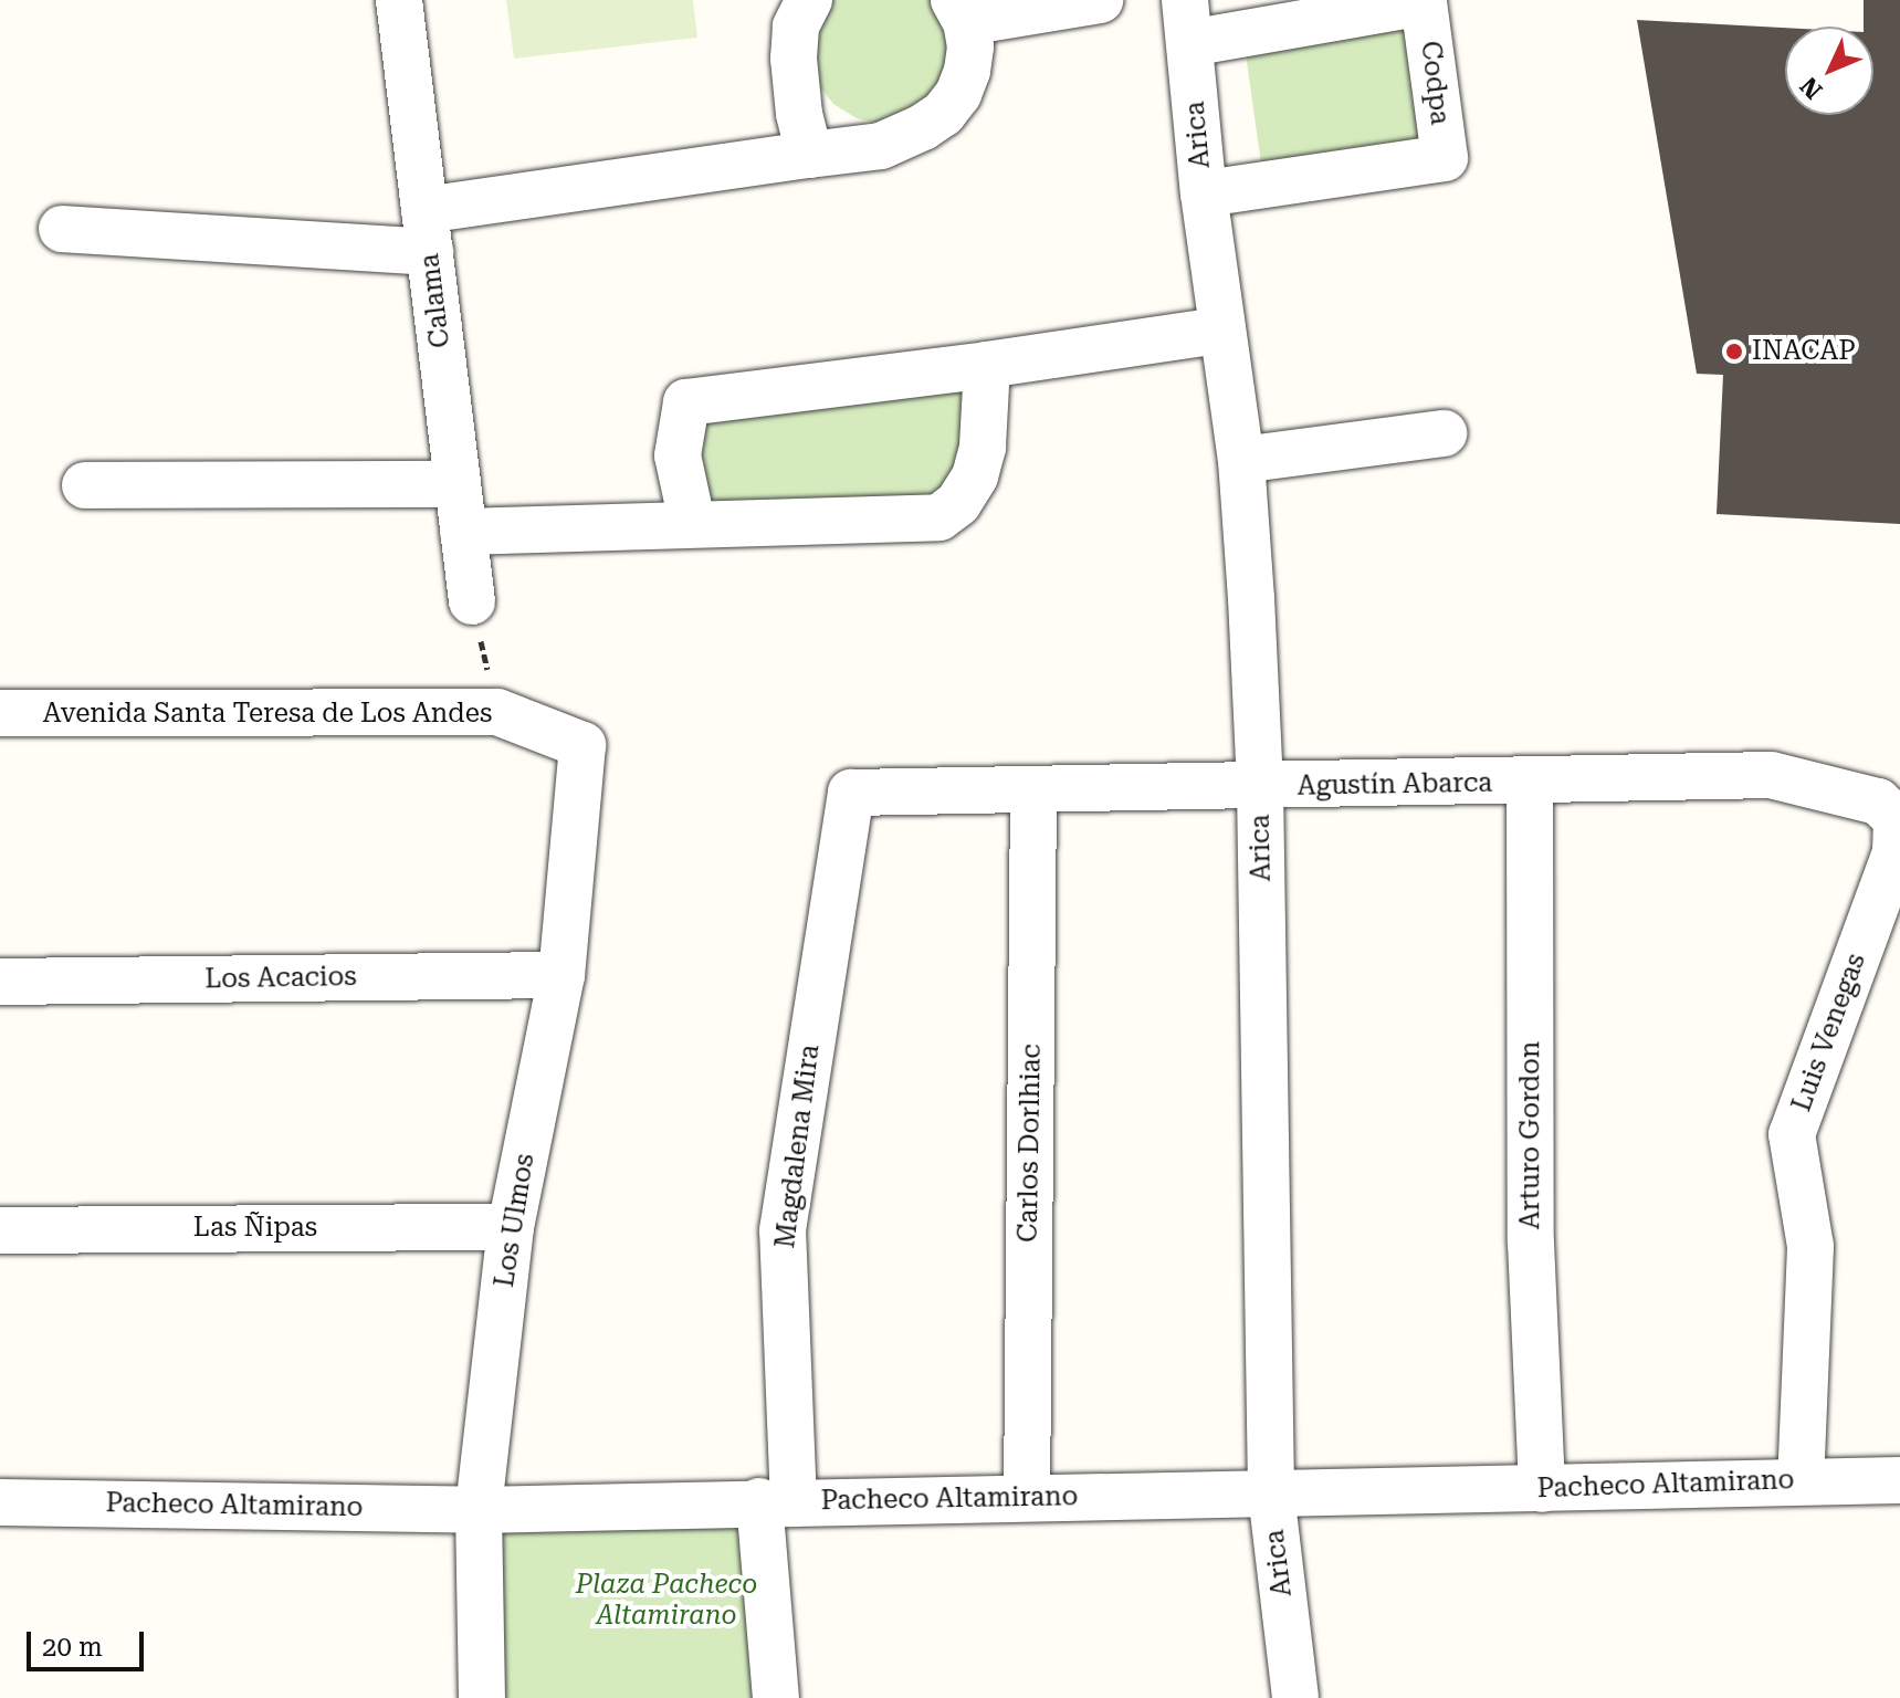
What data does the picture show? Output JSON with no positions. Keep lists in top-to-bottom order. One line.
{"streets":{"street":["Codpa","Arica","Calama","Avenida Santa Teresa de Los Andes","Agustín Abarca","Los Acacios","Luis Venegas","Arturo Gordon","Carlos Dorlhiac","Magdalena Mira","Los Ulmos","Las Ñipas","Pacheco Altamirano"]},"crossings":[["Codpa","Arica"],["Arica","Agustín Abarca"],["Arica","Pacheco Altamirano"],["Avenida Santa Teresa de Los Andes","Los Ulmos"],["Agustín Abarca","Luis Venegas"],["Agustín Abarca","Arturo Gordon"],["Agustín Abarca","Carlos Dorlhiac"],["Agustín Abarca","Magdalena Mira"],["Los Acacios","Los Ulmos"],["Luis Venegas","Pacheco Altamirano"],["Arturo Gordon","Pacheco Altamirano"],["Carlos Dorlhiac","Pacheco Altamirano"],["Magdalena Mira","Pacheco Altamirano"],["Los Ulmos","Las Ñipas"],["Los Ulmos","Pacheco Altamirano"]],"parks":["Plaza Pacheco Altamirano"],"places":["INACAP"],"scale_bar":"20 m","north":"bottom left"}
